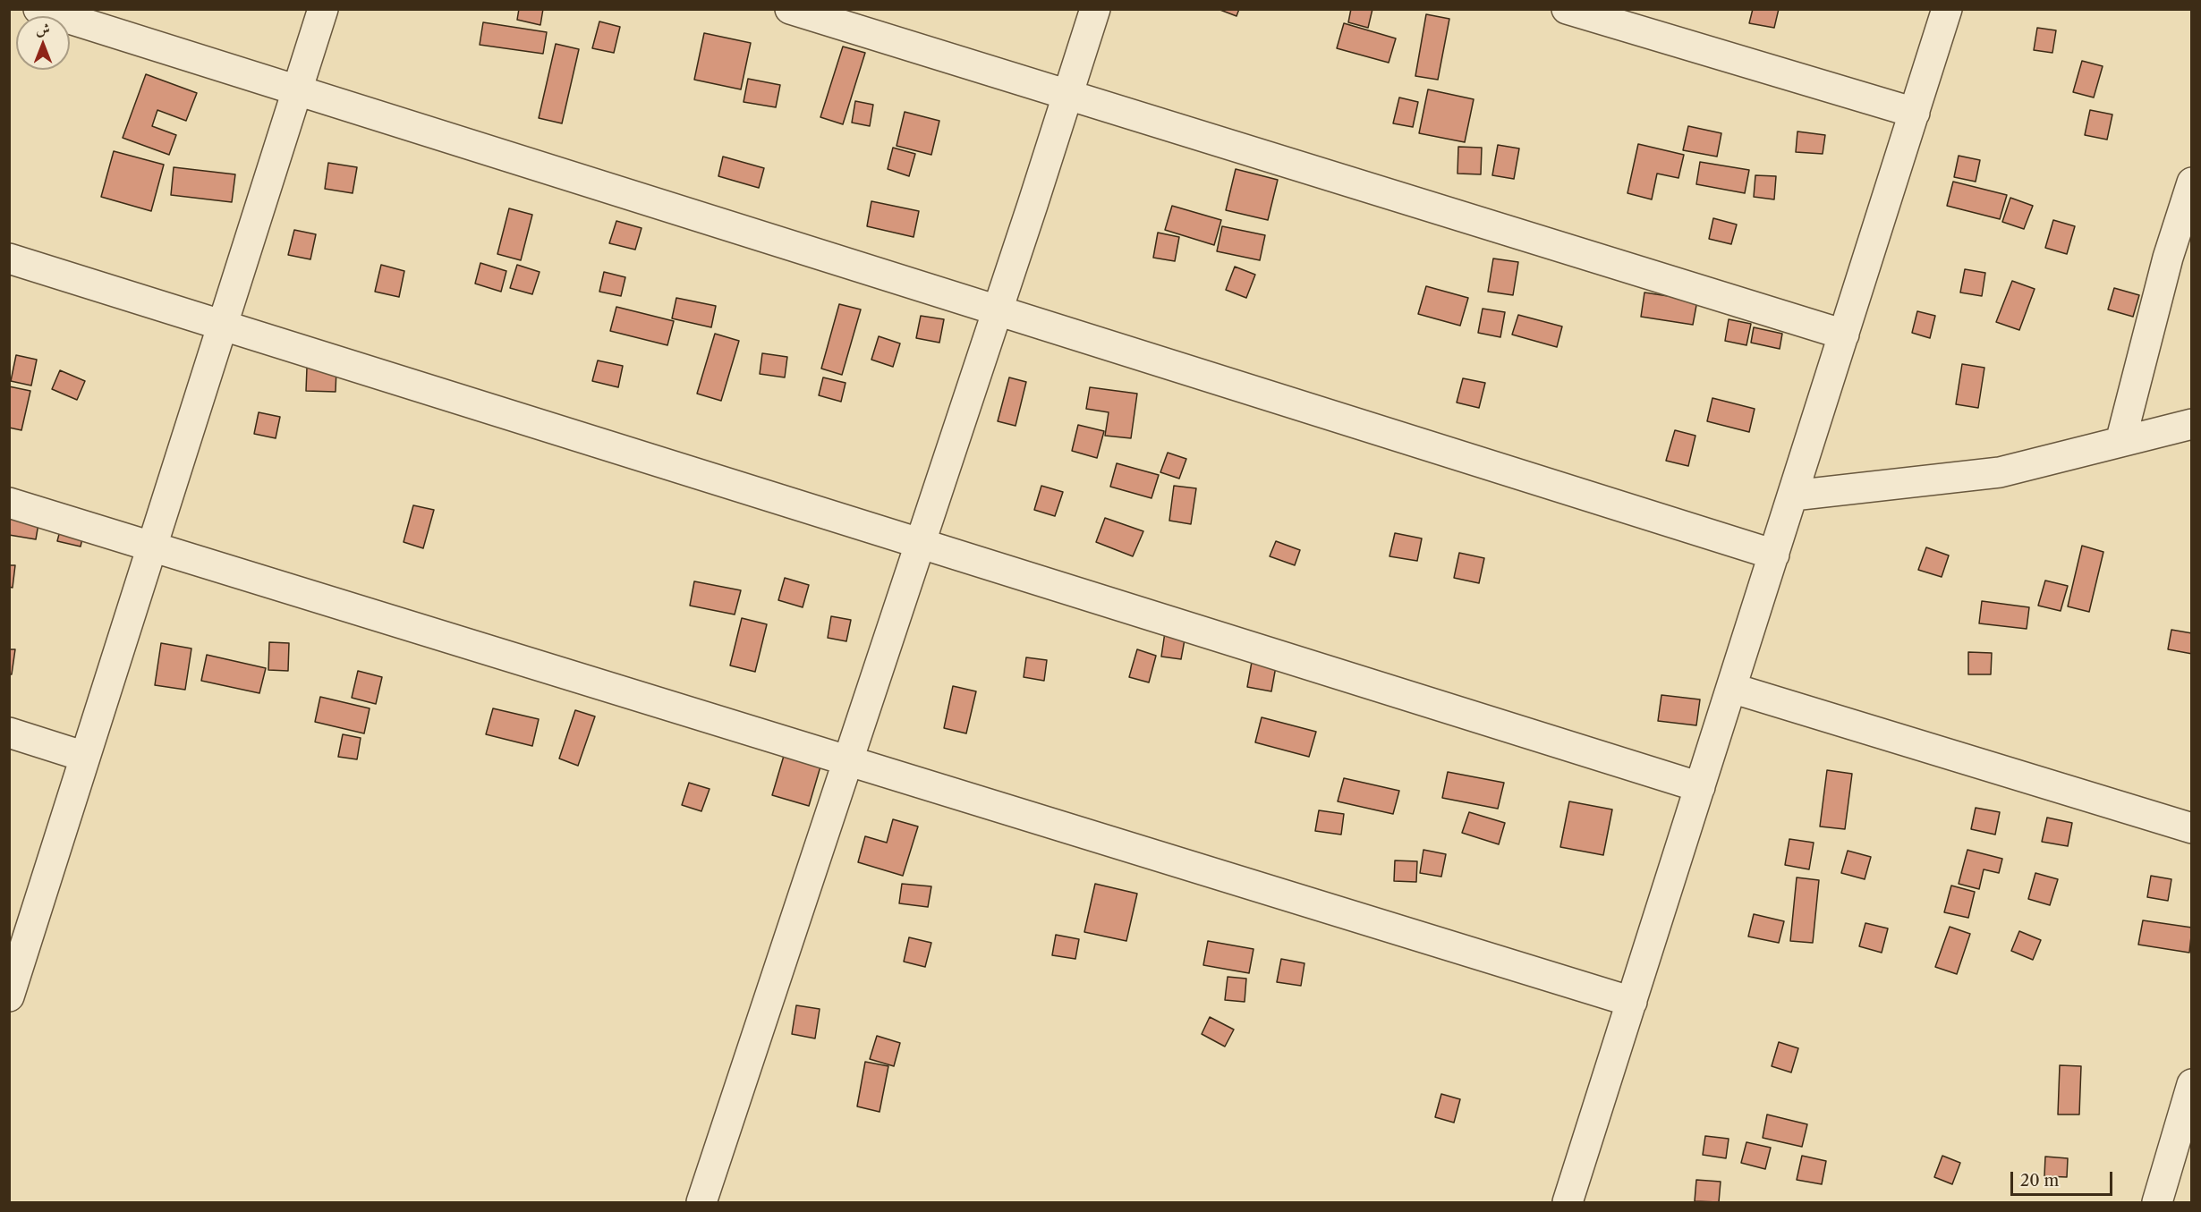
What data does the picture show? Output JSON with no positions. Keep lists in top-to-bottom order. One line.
{"scale_bar":"20 m","north":"top"}
